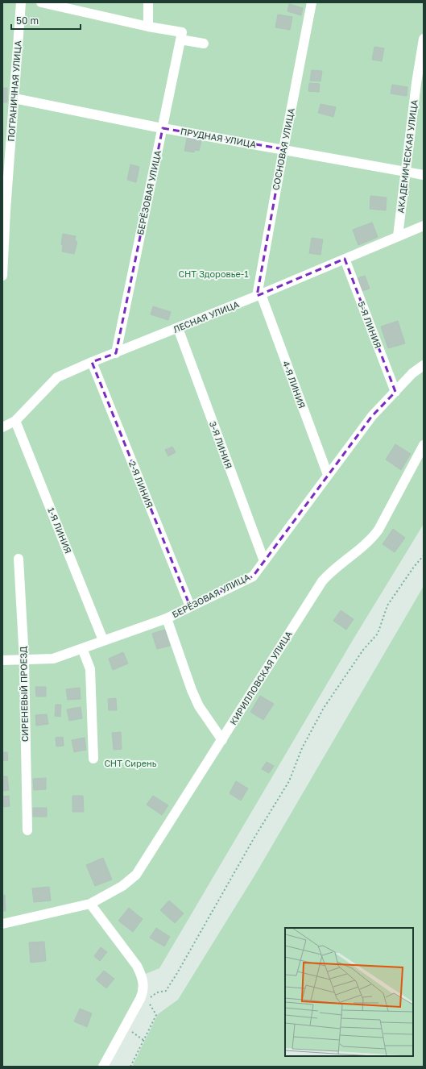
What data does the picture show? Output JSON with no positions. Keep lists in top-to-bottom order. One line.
{"streets":{"street":["ПОГРАНИЧНАЯ УЛИЦА","ПРУДНАЯ УЛИЦА","СОСНОВАЯ УЛИЦА","АКАДЕМИЧЕСКАЯ УЛИЦА","БЕРЁЗОВАЯ УЛИЦА","ЛЕСНАЯ УЛИЦА","5-Я ЛИНИЯ","4-Я ЛИНИЯ","3-Я ЛИНИЯ","2-Я ЛИНИЯ","1-Я ЛИНИЯ","КИРИЛЛОВСКАЯ УЛИЦА","СИРЕНЕВЫЙ ПРОЕЗД"]},"crossings":[["ПОГРАНИЧНАЯ УЛИЦА","ПРУДНАЯ УЛИЦА"],["ПРУДНАЯ УЛИЦА","СОСНОВАЯ УЛИЦА"],["ПРУДНАЯ УЛИЦА","АКАДЕМИЧЕСКАЯ УЛИЦА"],["ПРУДНАЯ УЛИЦА","БЕРЁЗОВАЯ УЛИЦА"],["СОСНОВАЯ УЛИЦА","ЛЕСНАЯ УЛИЦА"],["СОСНОВАЯ УЛИЦА","4-Я ЛИНИЯ"],["АКАДЕМИЧЕСКАЯ УЛИЦА","ЛЕСНАЯ УЛИЦА"],["БЕРЁЗОВАЯ УЛИЦА","ЛЕСНАЯ УЛИЦА"],["БЕРЁЗОВАЯ УЛИЦА","5-Я ЛИНИЯ"],["БЕРЁЗОВАЯ УЛИЦА","4-Я ЛИНИЯ"],["БЕРЁЗОВАЯ УЛИЦА","3-Я ЛИНИЯ"],["БЕРЁЗОВАЯ УЛИЦА","2-Я ЛИНИЯ"],["БЕРЁЗОВАЯ УЛИЦА","1-Я ЛИНИЯ"],["БЕРЁЗОВАЯ УЛИЦА","СИРЕНЕВЫЙ ПРОЕЗД"],["ЛЕСНАЯ УЛИЦА","5-Я ЛИНИЯ"],["ЛЕСНАЯ УЛИЦА","4-Я ЛИНИЯ"],["ЛЕСНАЯ УЛИЦА","3-Я ЛИНИЯ"],["ЛЕСНАЯ УЛИЦА","2-Я ЛИНИЯ"],["ЛЕСНАЯ УЛИЦА","1-Я ЛИНИЯ"]],"parks":["СНТ Здоровье-1","СНТ Сирень"],"scale_bar":"50 m"}
